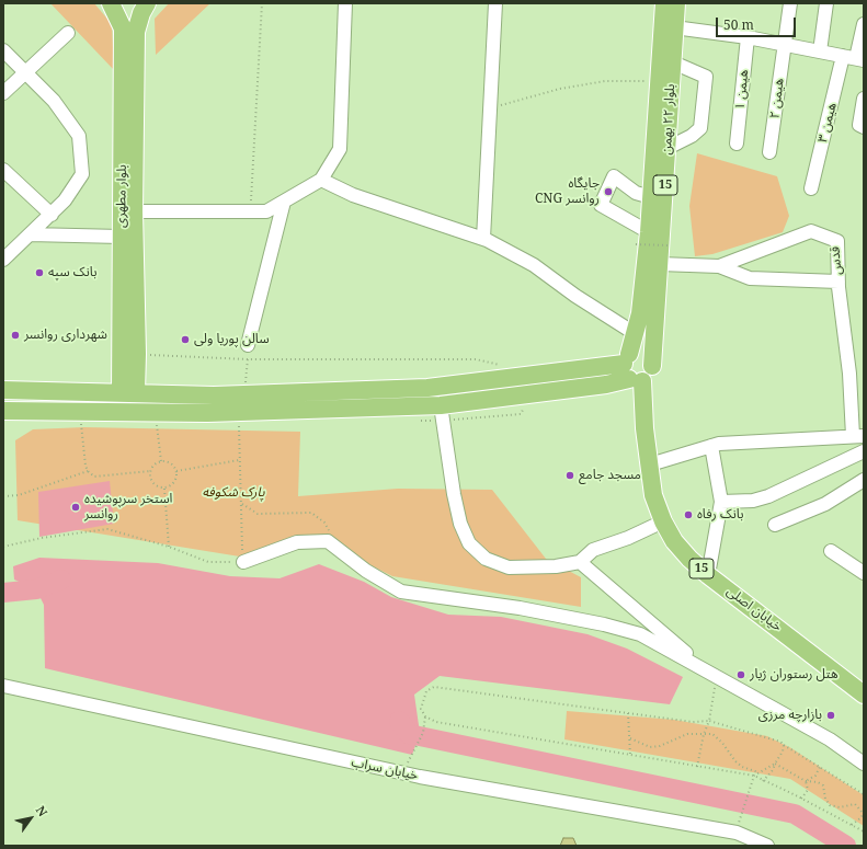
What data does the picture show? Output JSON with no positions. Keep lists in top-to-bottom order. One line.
{"streets":{"main road":["بلوار ۲۲ بهمن","15","بلوار مطهری","خیابان اصلی"],"street":["هیمن ۱","هیمن ۲","هیمن ۳","قدس","خیابان سراب"]},"crossings":[["بلوار ۲۲ بهمن","15"],["بلوار ۲۲ بهمن","قدس"],["بلوار ۲۲ بهمن","خیابان اصلی"],["15","خیابان اصلی"]],"parks":["پارک شکوفه"],"places":["جایگاه CNG روانسر","بانک سپه","شهرداری روانسر","سالن پوریا ولی","مسجد جامع","استخر سرپوشیده روانسر","بانک رفاه","هتل رستوران ژیار","بازارچه مرزی"],"scale_bar":"50 m","north":"top right"}
